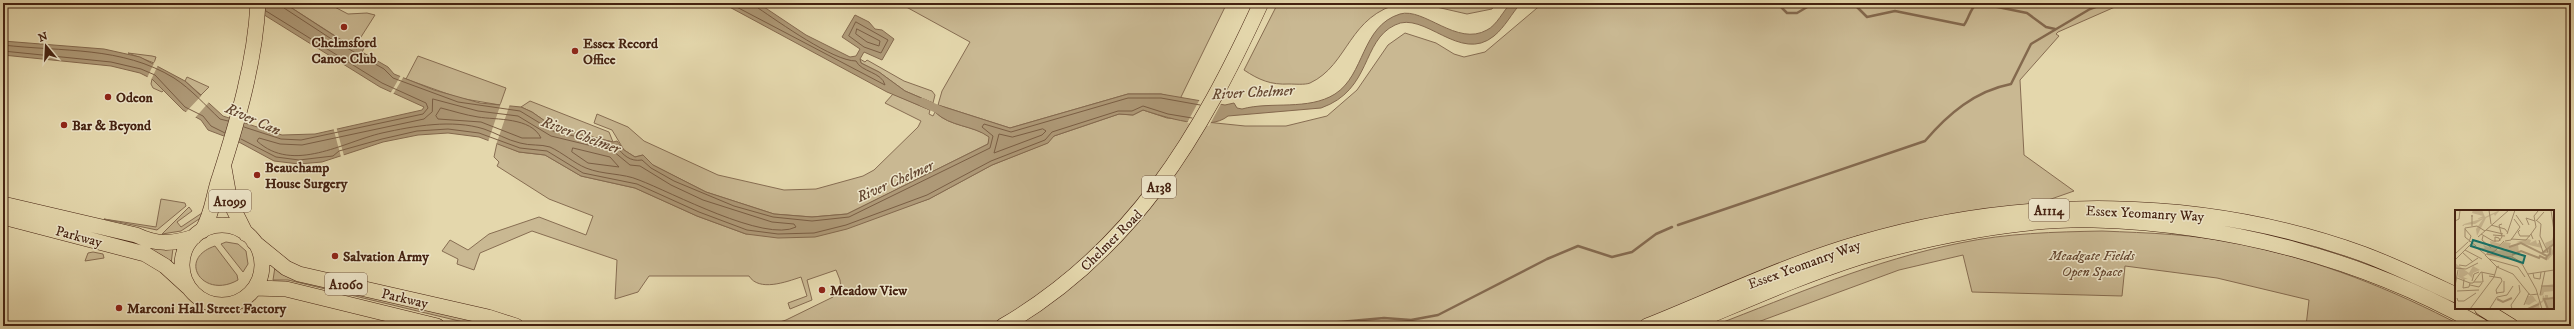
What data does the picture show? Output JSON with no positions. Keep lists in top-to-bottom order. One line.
{"streets":{"main road":["A138","A1099","A1114","Essex Yeomanry Way","Parkway","Chelmer Road","A1060"]},"crossings":[["A1099","Parkway"],["A1099","A1060"],["Parkway","A1060"]],"water":["River Chelmer","River Can"],"parks":["Meadgate Fields Open Space"],"places":["Chelmsford Canoe Club","Essex Record Office","Odeon","Bar & Beyond","Beauchamp House Surgery","Salvation Army","Meadow View","Marconi Hall Street Factory"],"north":"top"}
